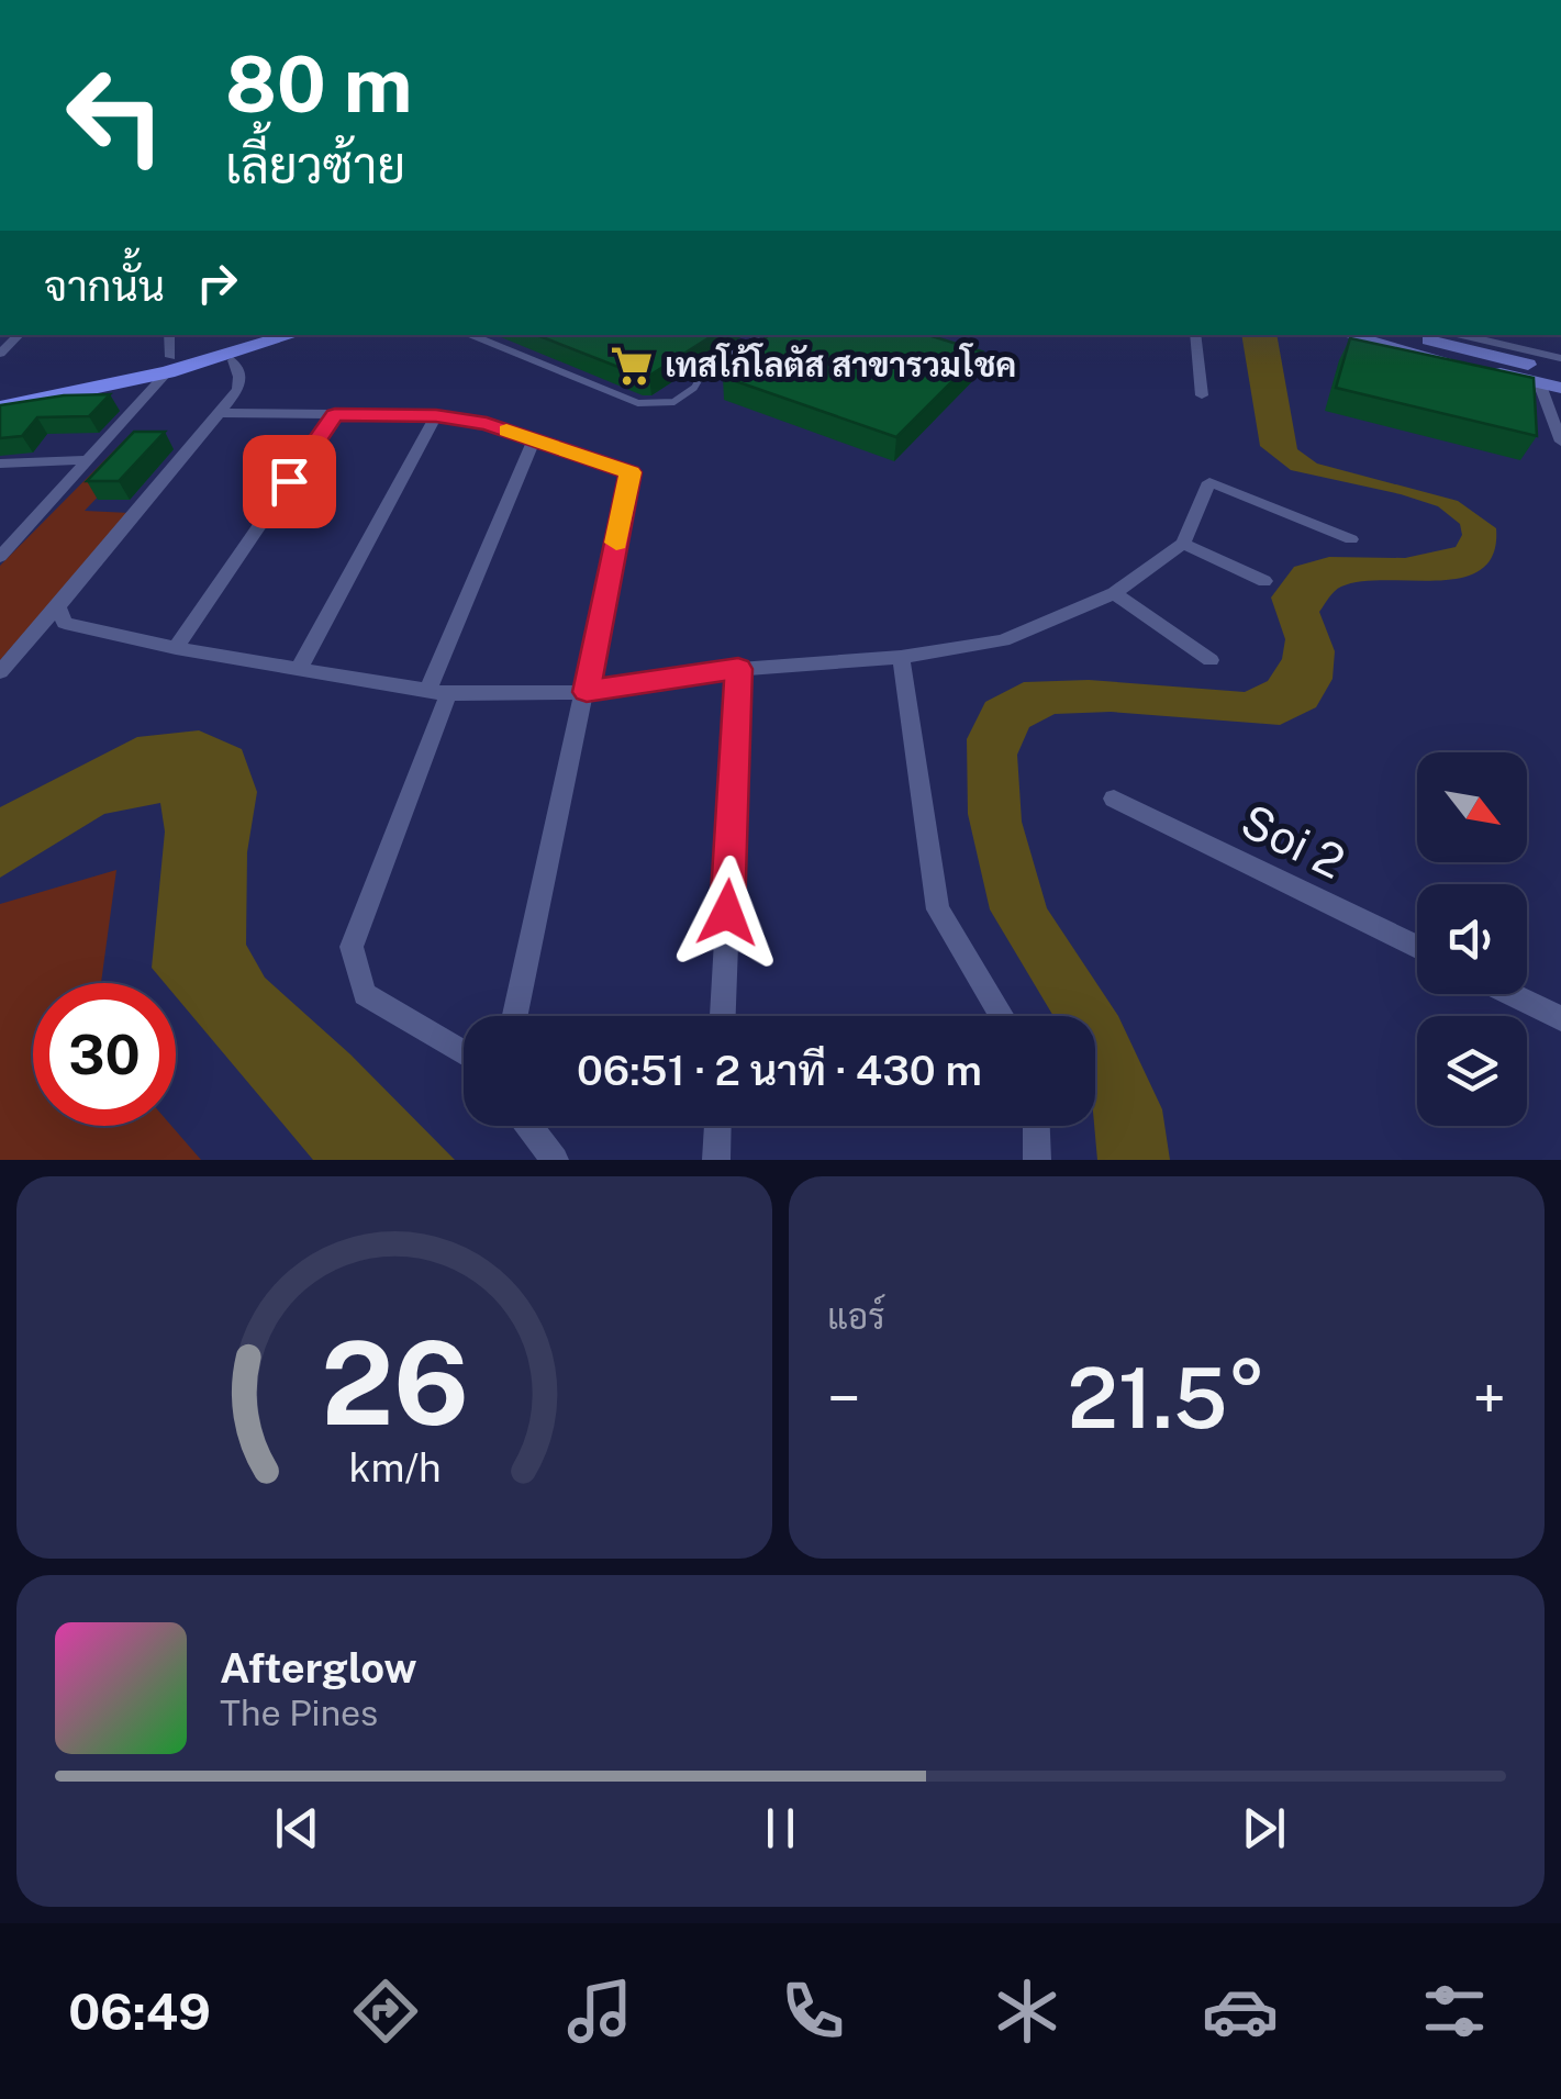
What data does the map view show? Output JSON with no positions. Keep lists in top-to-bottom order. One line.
{"streets":{"street":["Soi 2"]},"places":{"supermarket":["เทสโก้โลตัส สาขารวมโชค"]},"north":"bottom right","page":{"turn":["80 m","เลี้ยวซ้าย"],"then":"จากนั้น","limit":"30","trip":"06:51 · 2 นาที · 430 m","tile":"แอร์","heat":["−","21.5°","+"],"song":["Afterglow","The Pines"],"tabs":"06:49","gauge":["26","km/h"]}}
